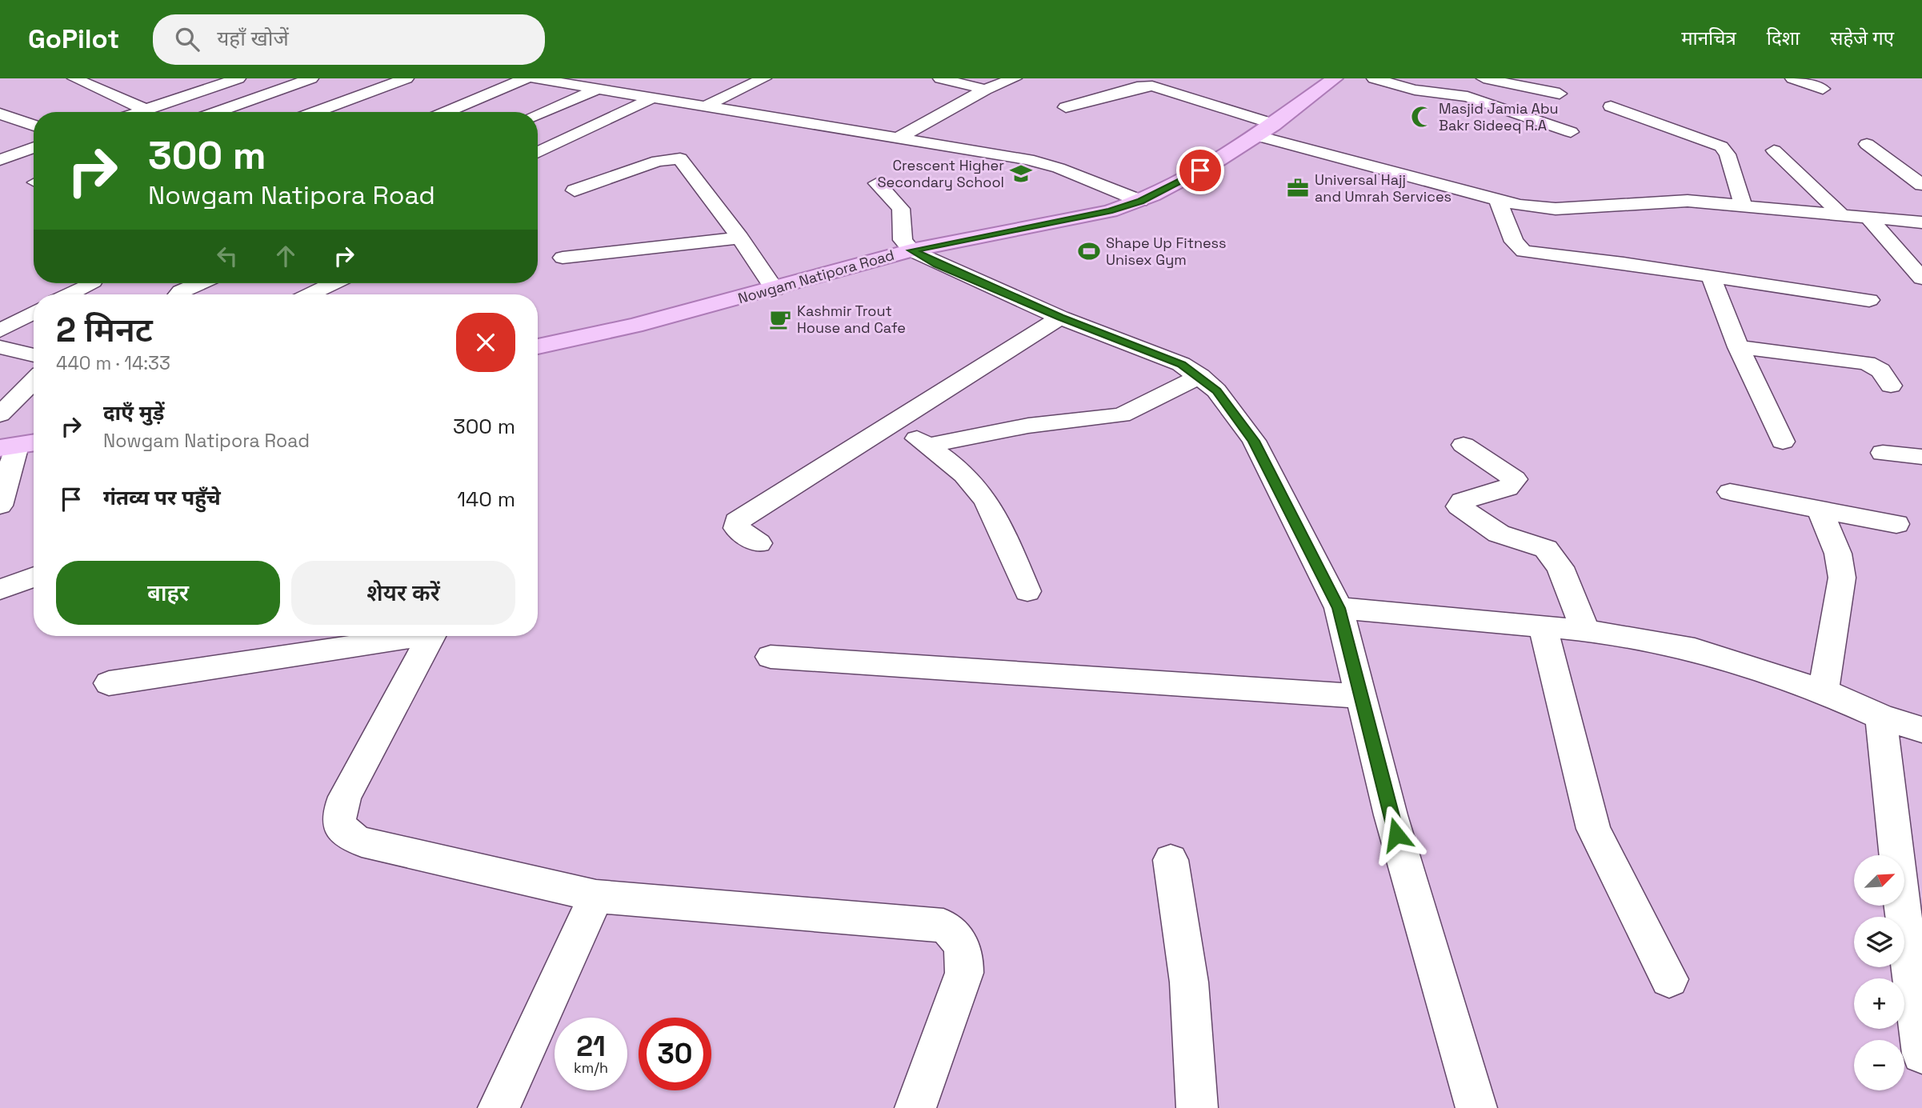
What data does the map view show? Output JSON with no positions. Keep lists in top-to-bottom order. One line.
{"streets":{"main road":["Nowgam Natipora Road"]},"places":{"mosque":["Masjid Jamia Abu Bakr Sideeq R.A"],"school or university":["Crescent Higher Secondary School"],"office":["Universal Hajj and Umrah Services"],"sports":["Shape Up Fitness Unisex Gym"],"cafe":["Kashmir Trout House and Cafe"]},"north":"top right","page":{"header":"GoPilot","search":"यहाँ खोजें","nav":["मानचित्र","दिशा","सहेजे गए"],"turn":["300 m","Nowgam Natipora Road"],"heading":["2 मिनट","440 m · 14:33"],"list":[{"name":"दाएँ मुड़ें","note":"Nowgam Natipora Road","value":"300 m"},{"name":"गंतव्य पर पहुँचे","value":"140 m"}],"buttons":["बाहर","शेयर करें"],"map_buttons":["+","−"],"speed":"21 km/h","limit":"30"}}
